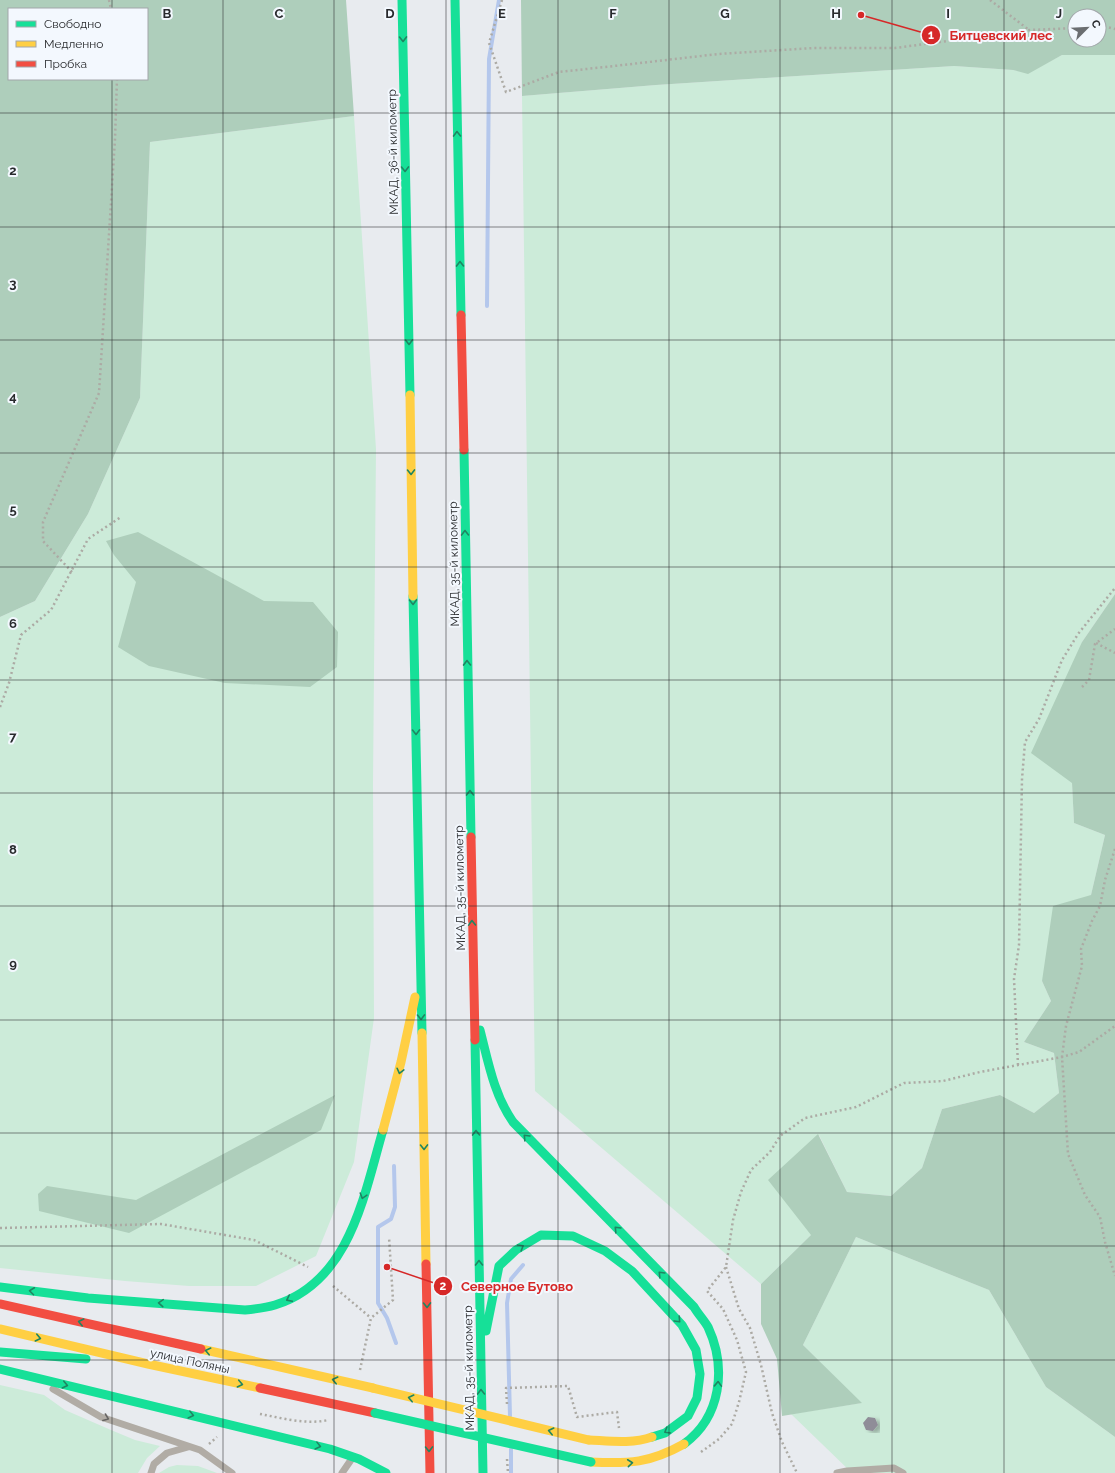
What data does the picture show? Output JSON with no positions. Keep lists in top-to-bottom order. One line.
{"streets":{"main road":["МКАД, 36-й километр","МКАД, 35-й километр","улица Поляны"]},"crossings":[["МКАД, 35-й километр","улица Поляны"]],"one_way":["МКАД, 36-й километр"],"places":["Битцевский лес","Северное Бутово"],"legend":["Свободно","Медленно","Пробка"],"north":"top right","grid":{"columns":["B","C","D","E","F","G","H","I","J"],"rows":["2","3","4","5","6","7","8","9"]}}
